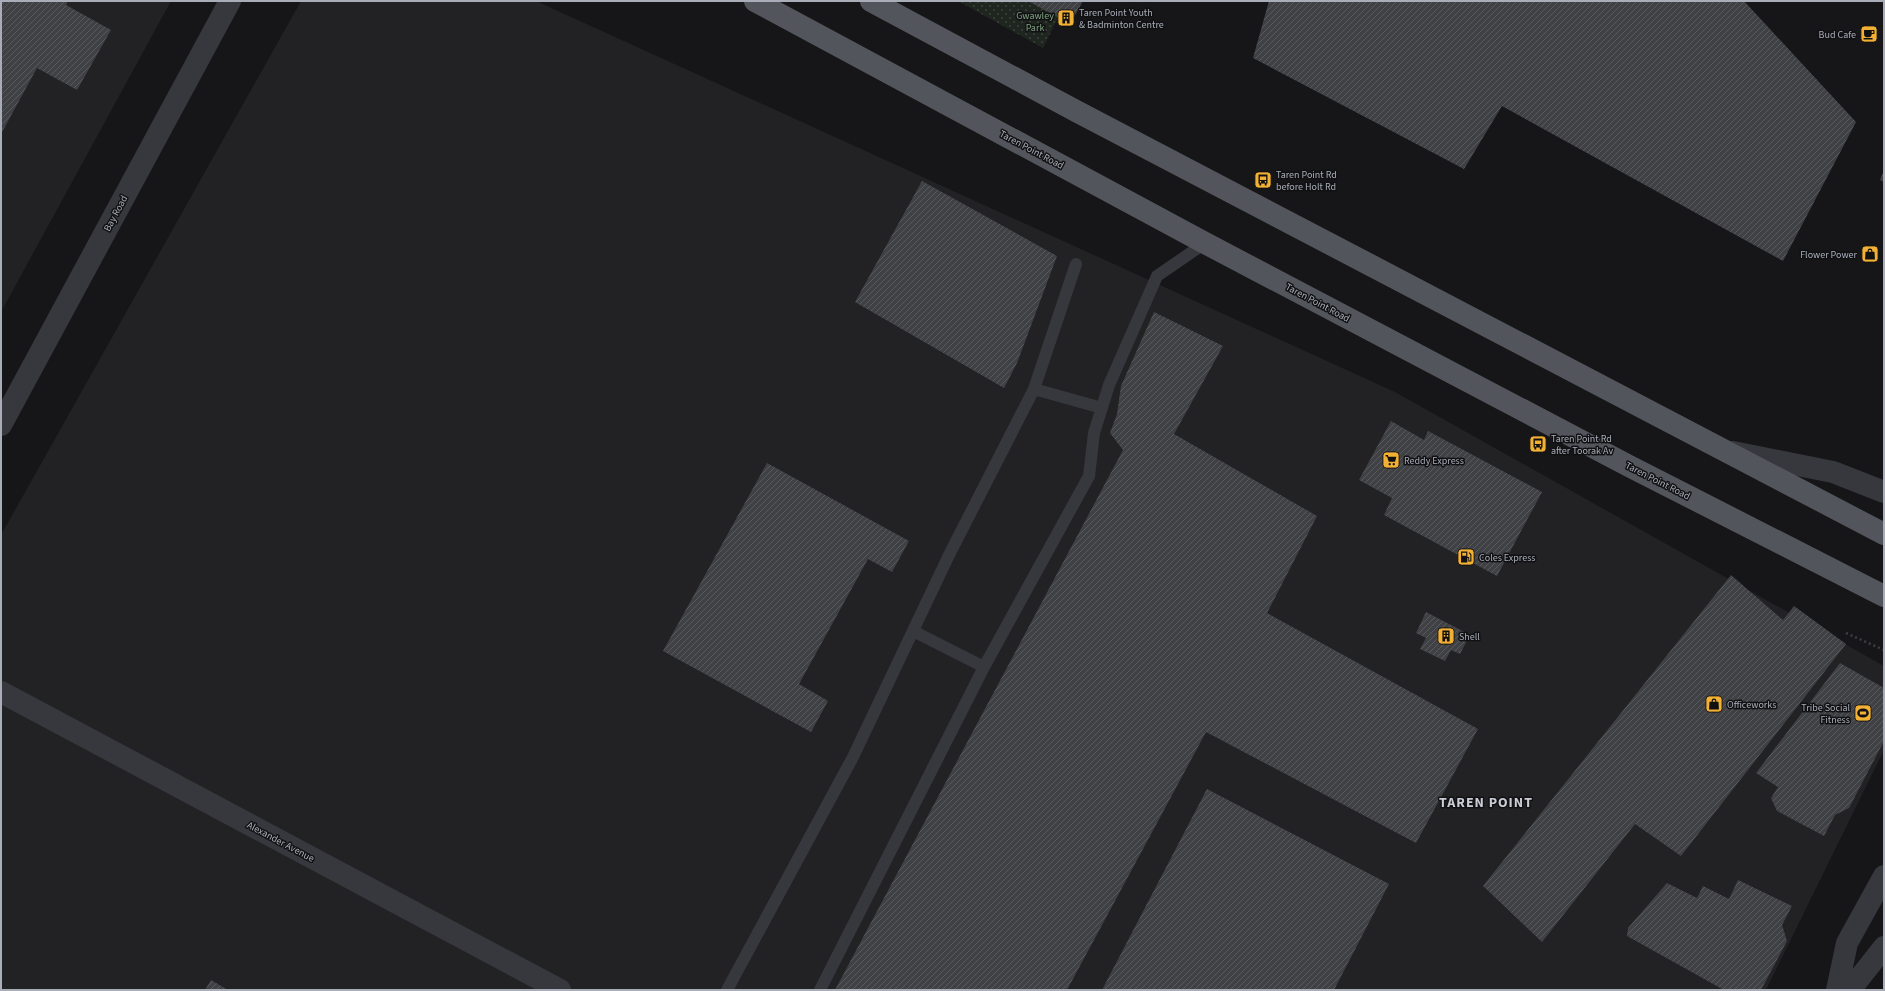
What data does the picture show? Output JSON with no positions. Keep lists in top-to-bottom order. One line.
{"streets":{"main road":["Taren Point Road"],"street":["Bay Road","Alexander Avenue"]},"districts":["TAREN POINT"],"parks":["Gwawley Park"],"places":{"building":["Taren Point Youth & Badminton Centre","Shell"],"cafe":["Bud Cafe"],"bus stop":["Taren Point Rd before Holt Rd","Taren Point Rd after Toorak Av"],"shop":["Flower Power","Officeworks"],"supermarket":["Reddy Express"],"fuel station":["Coles Express"],"sports":["Tribe Social Fitness"]}}
